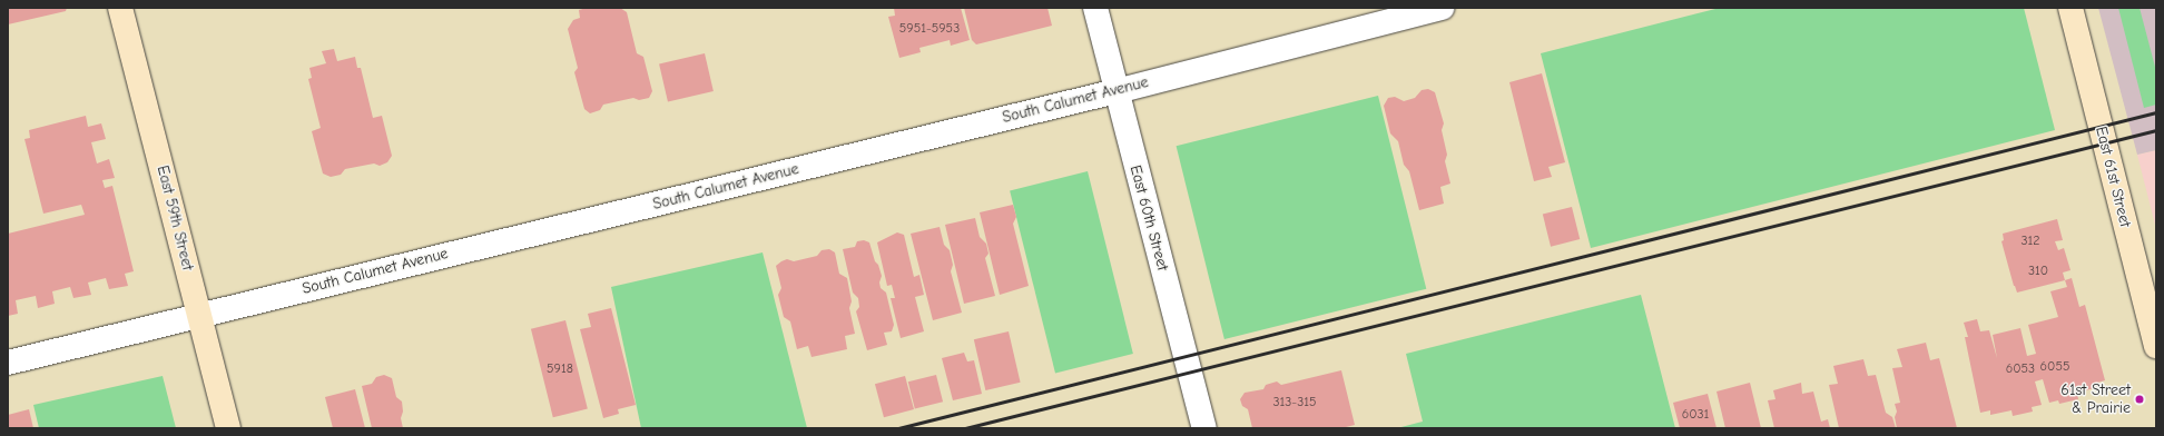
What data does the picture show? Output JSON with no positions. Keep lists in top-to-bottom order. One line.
{"streets":{"street":["South Calumet Avenue","East 61st Street","East 59th Street","East 60th Street"]},"crossings":[["South Calumet Avenue","East 59th Street"],["South Calumet Avenue","East 60th Street"]],"places":["61st Street & Prairie"],"house_numbers":["5951-5953","312","310","6055","5918","6053","313-315","6031"]}
